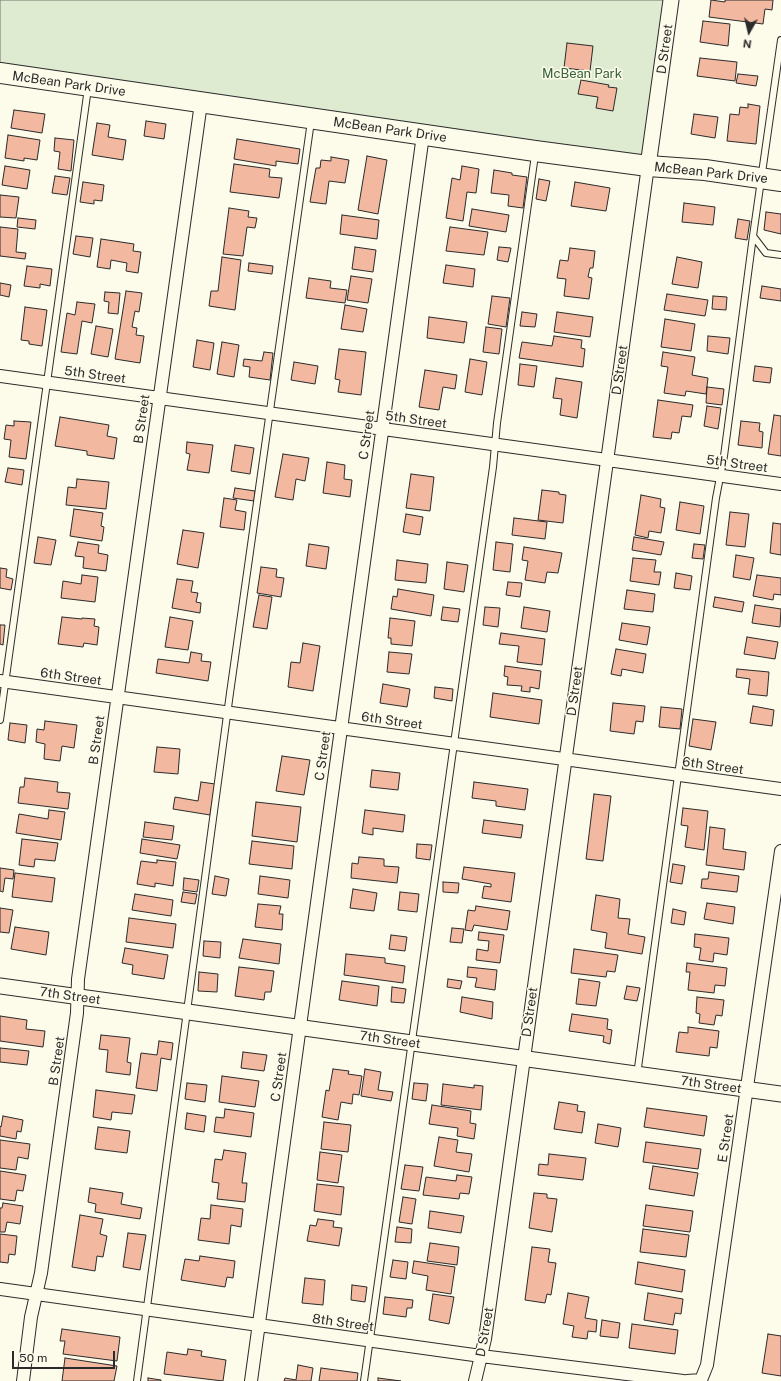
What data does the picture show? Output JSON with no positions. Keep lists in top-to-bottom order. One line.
{"streets":{"main road":["McBean Park Drive"],"street":["D Street","5th Street","B Street","C Street","6th Street","7th Street","E Street","8th Street"]},"crossings":[["D Street","McBean Park Drive"],["D Street","5th Street"],["D Street","6th Street"],["D Street","7th Street"],["D Street","8th Street"],["McBean Park Drive","B Street"],["McBean Park Drive","C Street"],["5th Street","B Street"],["5th Street","C Street"],["B Street","6th Street"],["B Street","7th Street"],["B Street","8th Street"],["C Street","6th Street"],["C Street","7th Street"],["C Street","8th Street"],["7th Street","E Street"]],"parks":["McBean Park"],"scale_bar":"50 m","north":"bottom"}
